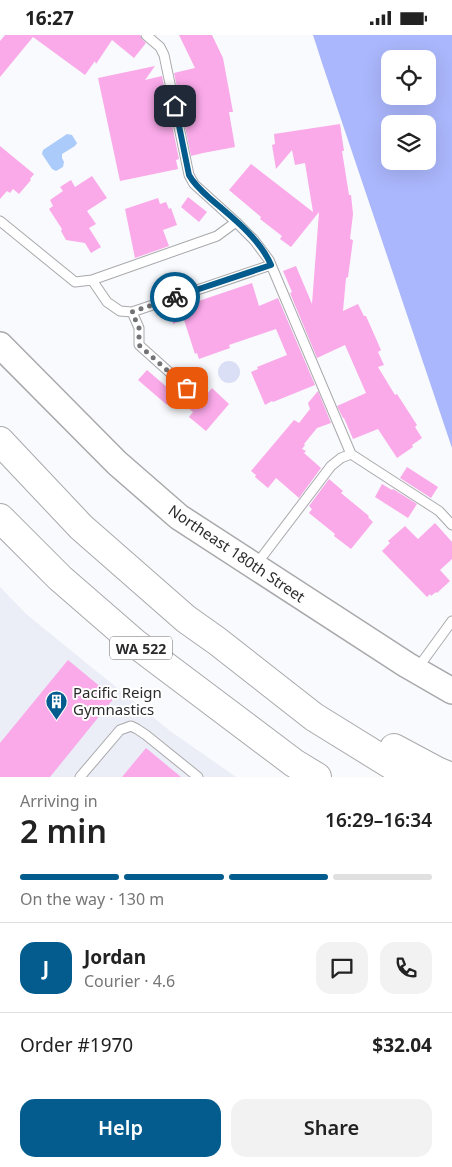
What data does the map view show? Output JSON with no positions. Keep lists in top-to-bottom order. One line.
{"streets":{"highway":["WA 522"],"main road":["Northeast 180th Street"]},"places":{"building":["Pacific Reign Gymnastics"]},"page":{"status":"16:27","heading":["2 min","Arriving in","16:29–16:34"],"panel":["Jordan","Courier · 4.6","Order #1970","$32.04"],"bar":"On the way · 130 m","round":"J","buttons":["Help","Share"]}}
